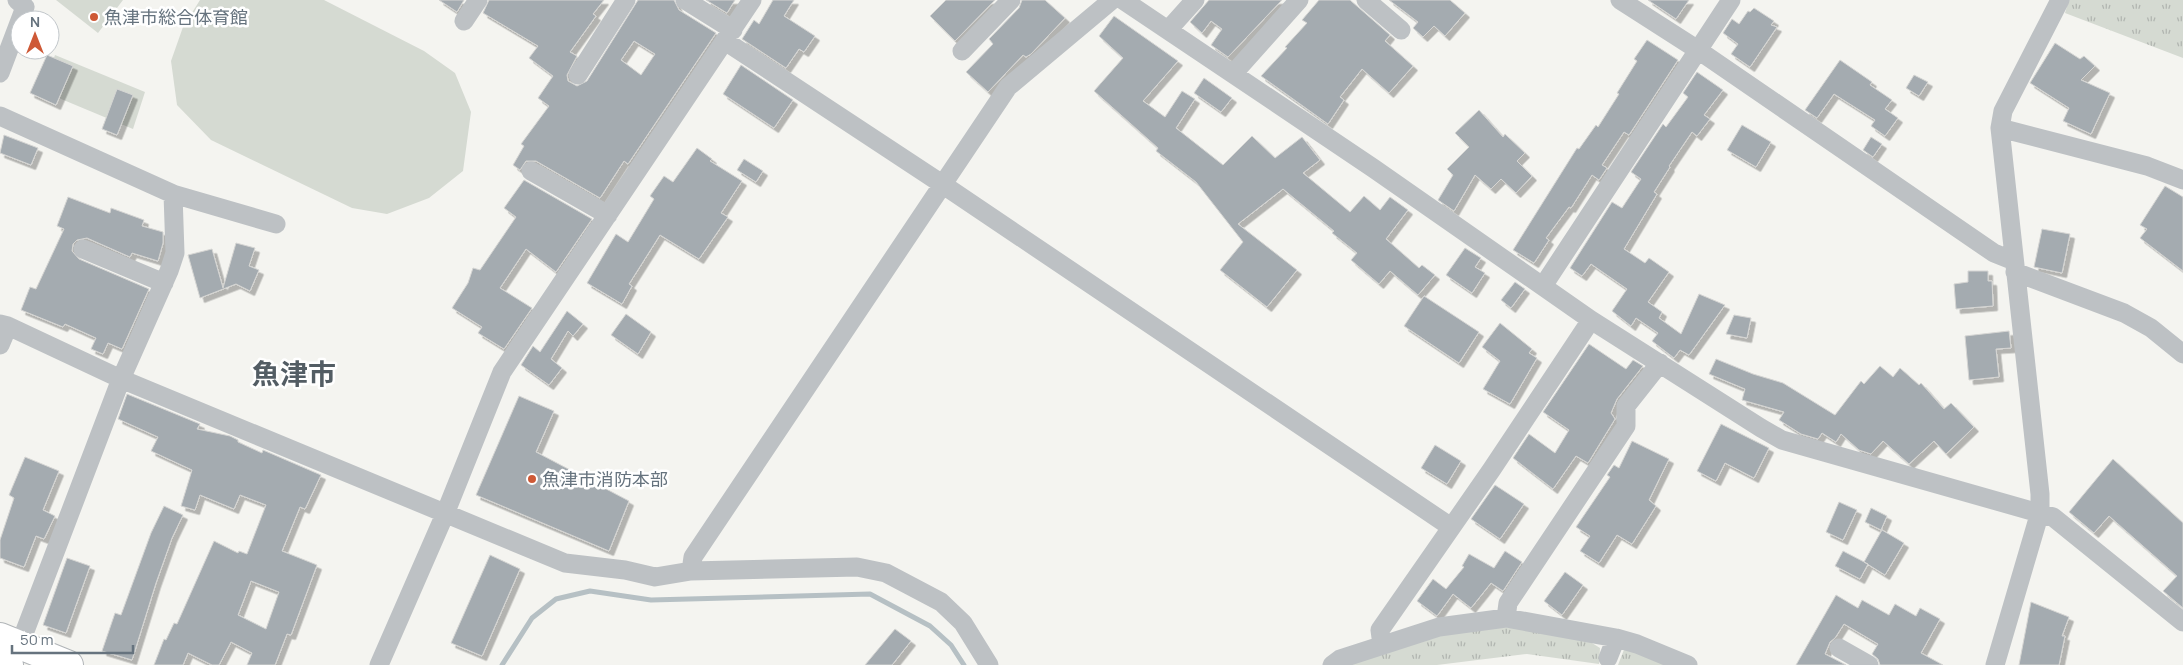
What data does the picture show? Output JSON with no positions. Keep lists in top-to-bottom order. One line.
{"districts":["魚津市"],"places":["魚津市総合体育館","魚津市消防本部"],"scale_bar":"50 m","north":"top"}
